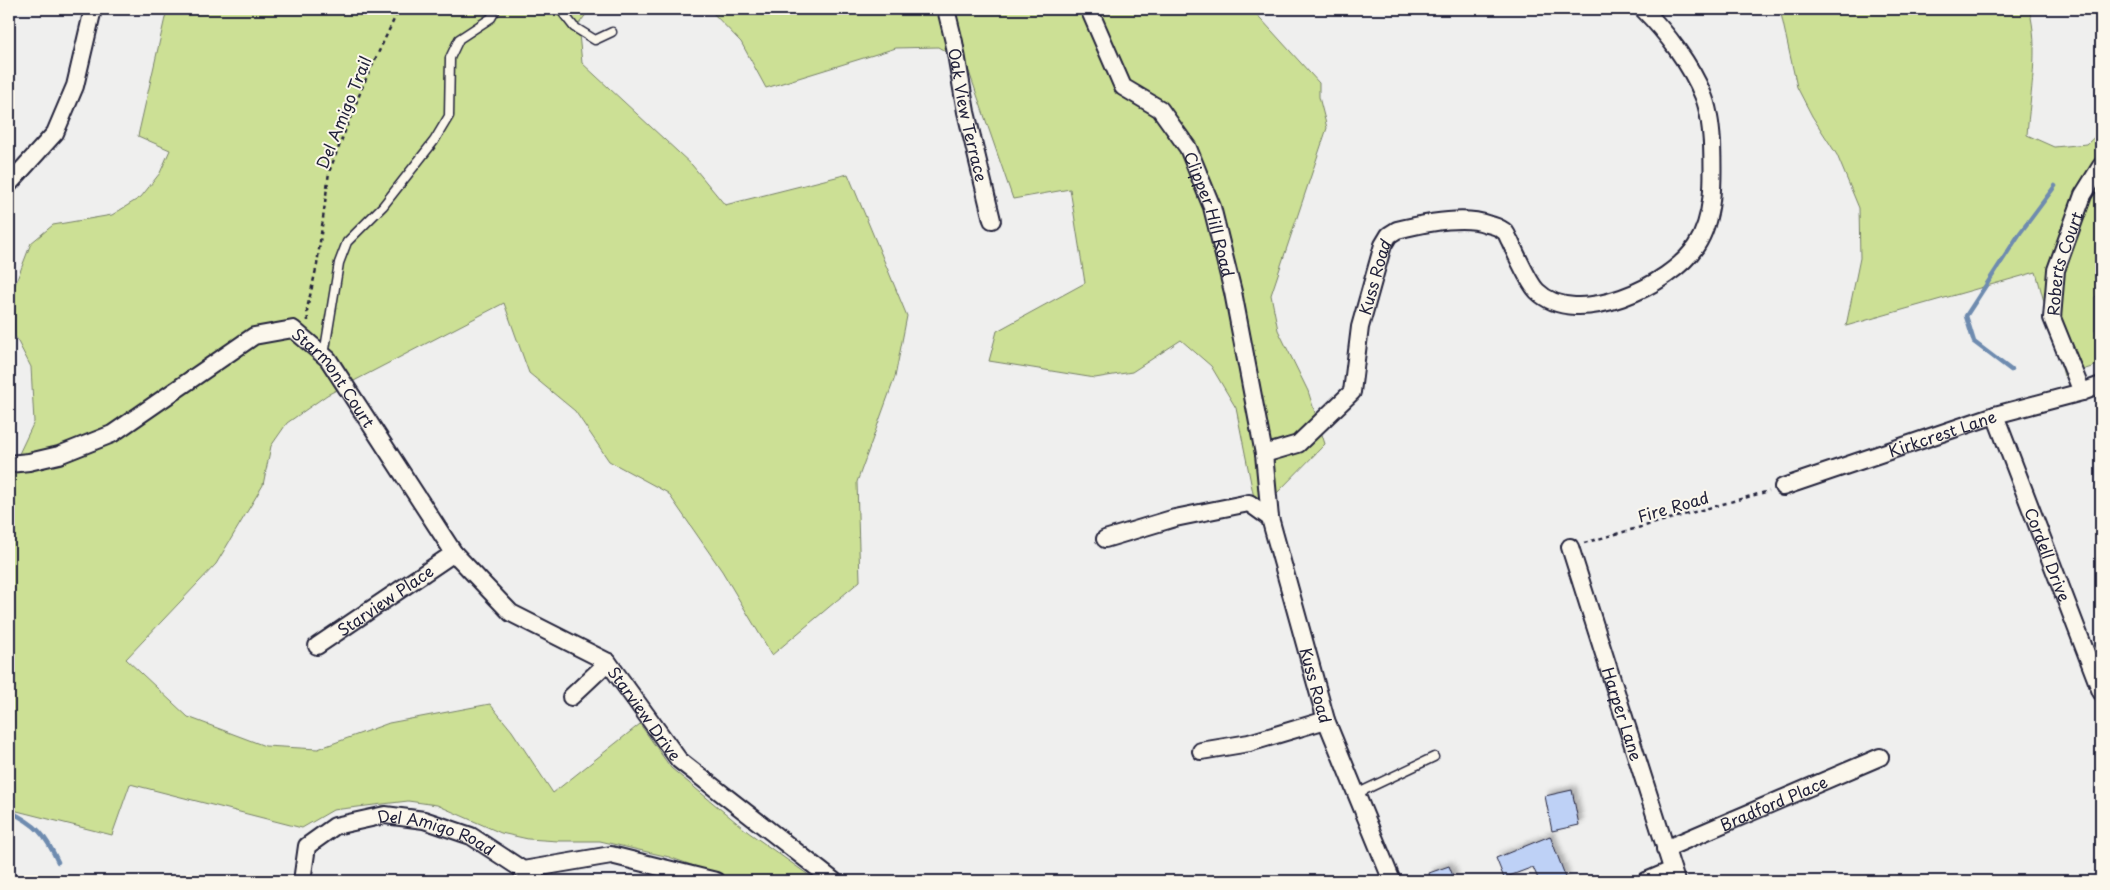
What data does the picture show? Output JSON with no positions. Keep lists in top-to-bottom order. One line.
{"streets":{"street":["Oak View Terrace","Clipper Hill Road","Roberts Court","Kuss Road","Starmont Court","Kirkcrest Lane","Cordell Drive","Starview Place","Starview Drive","Harper Lane","Bradford Place","Del Amigo Road"],"path":["Del Amigo Trail","Fire Road"]},"crossings":[["Del Amigo Trail","Starmont Court"],["Clipper Hill Road","Kuss Road"],["Roberts Court","Kirkcrest Lane"],["Starmont Court","Starview Place"],["Starmont Court","Starview Drive"],["Kirkcrest Lane","Fire Road"],["Kirkcrest Lane","Cordell Drive"],["Fire Road","Harper Lane"],["Starview Place","Starview Drive"],["Harper Lane","Bradford Place"]]}
